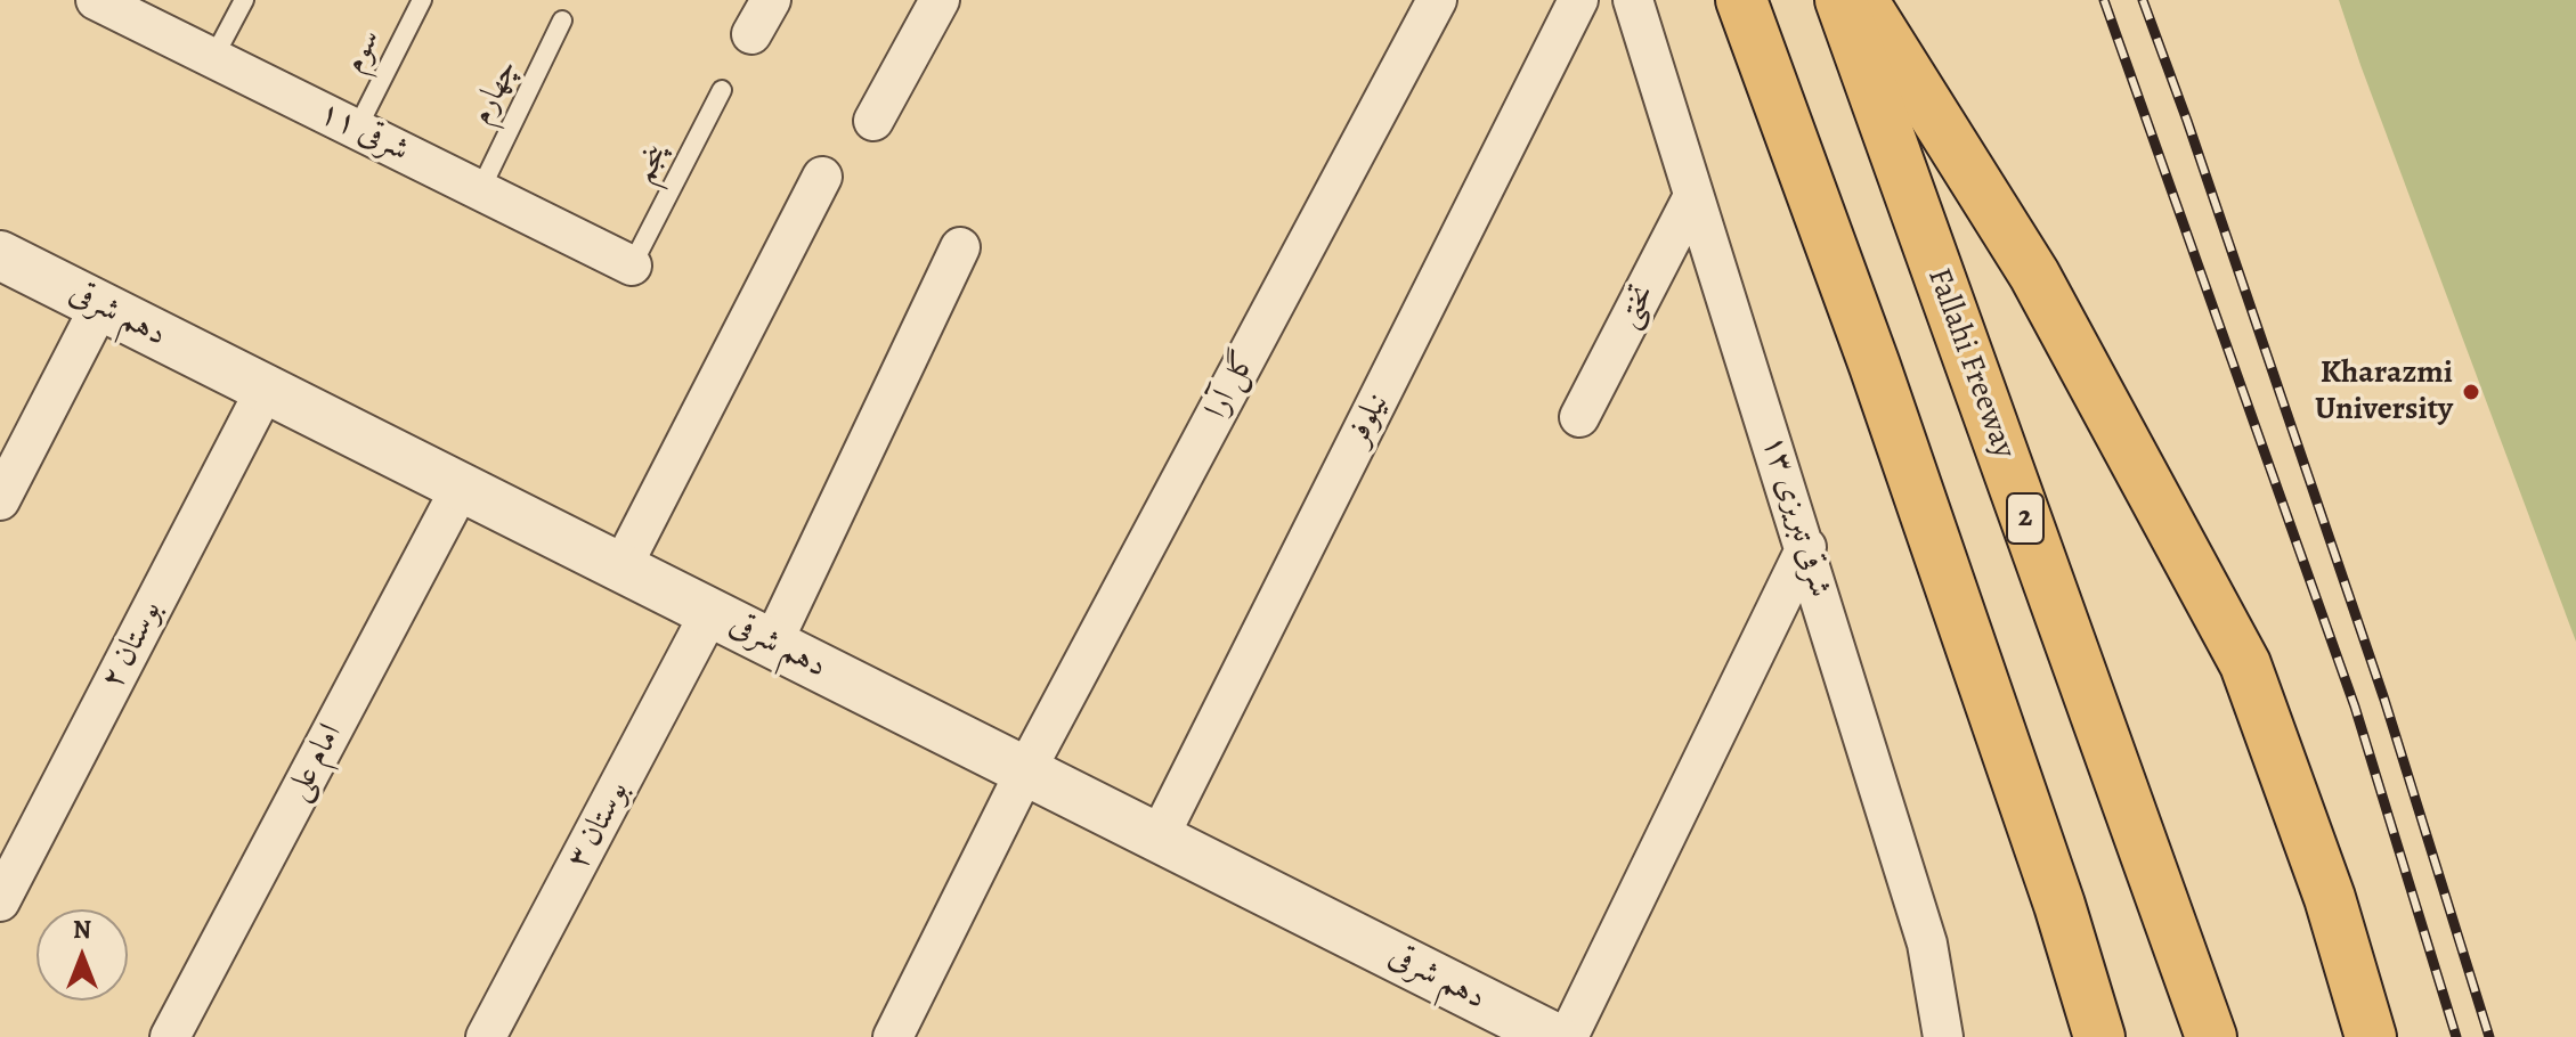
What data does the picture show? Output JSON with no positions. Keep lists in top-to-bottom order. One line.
{"streets":{"main road":["Fallahi Freeway","2"],"street":["۱۱ شرقی","تختی","دهم شرقی","گل آرا","نیلوفر","۱۳ شرقی تبریزی","بوستان ۲","امام علی","بوستان ۳"],"lane":["سوم","چهارم","پنجم"]},"crossings":[["سوم","۱۱ شرقی"],["چهارم","۱۱ شرقی"],["۱۱ شرقی","پنجم"],["تختی","۱۳ شرقی تبریزی"],["دهم شرقی","گل آرا"],["دهم شرقی","نیلوفر"],["دهم شرقی","بوستان ۲"],["دهم شرقی","امام علی"],["دهم شرقی","بوستان ۳"]],"places":["Kharazmi University"],"north":"top"}
